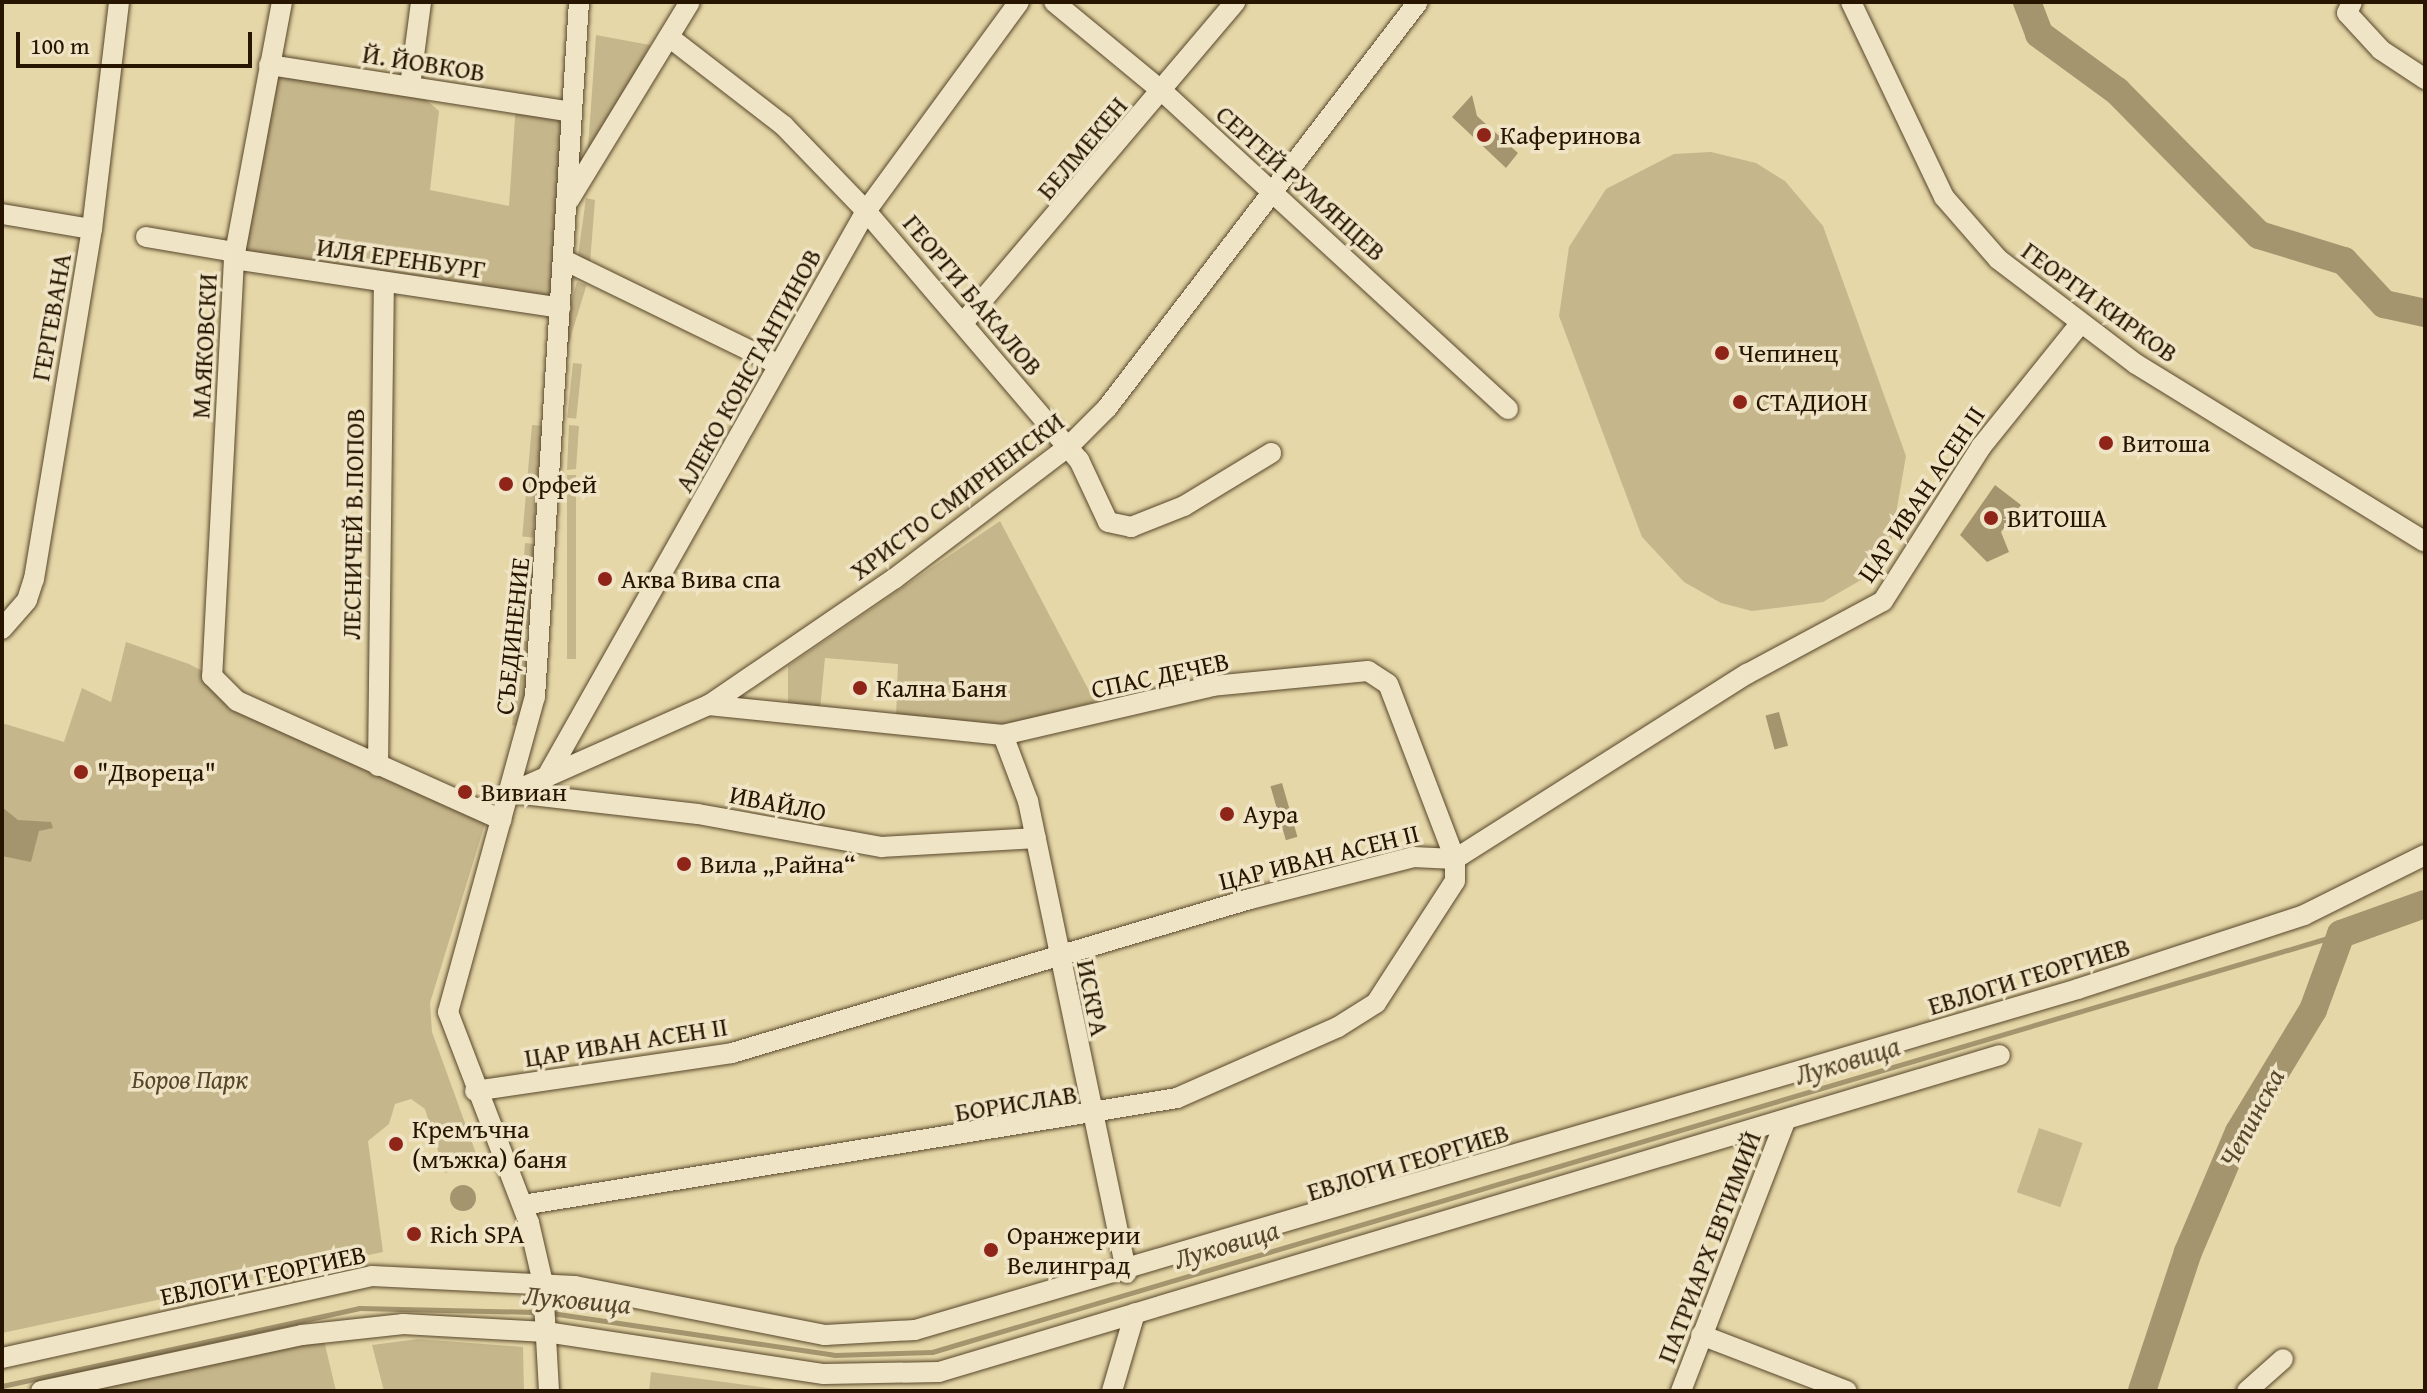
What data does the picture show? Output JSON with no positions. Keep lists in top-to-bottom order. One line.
{"streets":{"street":["Й. ЙОВКОВ","БЕЛМЕКЕН","СЕРГЕЙ РУМЯНЦЕВ","ИЛЯ ЕРЕНБУРГ","ГЕОРГИ БАКАЛОВ","ГЕОРГИ КИРКОВ","ГЕРГЕВАНА","МАЯКОВСКИ","АЛЕКО КОНСТАНТИНОВ","ЦАР ИВАН АСЕН II","ХРИСТО СМИРНЕНСКИ","ЛЕСНИЧЕЙ В.ПОПОВ","СЪЕДИНЕНИЕ","СПАС ДЕЧЕВ","ИВАЙЛО","ЕВЛОГИ ГЕОРГИЕВ","ИСКРА","БОРИСЛАВ","ПАТРИАРХ ЕВТИМИЙ"]},"crossings":[["Й. ЙОВКОВ","МАЯКОВСКИ"],["Й. ЙОВКОВ","СЪЕДИНЕНИЕ"],["БЕЛМЕКЕН","СЕРГЕЙ РУМЯНЦЕВ"],["БЕЛМЕКЕН","ГЕОРГИ БАКАЛОВ"],["СЕРГЕЙ РУМЯНЦЕВ","ХРИСТО СМИРНЕНСКИ"],["ИЛЯ ЕРЕНБУРГ","МАЯКОВСКИ"],["ИЛЯ ЕРЕНБУРГ","ЛЕСНИЧЕЙ В.ПОПОВ"],["ИЛЯ ЕРЕНБУРГ","СЪЕДИНЕНИЕ"],["ГЕОРГИ БАКАЛОВ","АЛЕКО КОНСТАНТИНОВ"],["ГЕОРГИ БАКАЛОВ","ХРИСТО СМИРНЕНСКИ"],["ГЕОРГИ КИРКОВ","ЦАР ИВАН АСЕН II"],["МАЯКОВСКИ","ЛЕСНИЧЕЙ В.ПОПОВ"],["АЛЕКО КОНСТАНТИНОВ","ХРИСТО СМИРНЕНСКИ"],["ЦАР ИВАН АСЕН II","СЪЕДИНЕНИЕ"],["ЦАР ИВАН АСЕН II","СПАС ДЕЧЕВ"],["ЦАР ИВАН АСЕН II","ИСКРА"],["ЦАР ИВАН АСЕН II","БОРИСЛАВ"],["ХРИСТО СМИРНЕНСКИ","СЪЕДИНЕНИЕ"],["ХРИСТО СМИРНЕНСКИ","СПАС ДЕЧЕВ"],["ХРИСТО СМИРНЕНСКИ","ИВАЙЛО"],["СЪЕДИНЕНИЕ","ИВАЙЛО"],["СЪЕДИНЕНИЕ","ЕВЛОГИ ГЕОРГИЕВ"],["СЪЕДИНЕНИЕ","БОРИСЛАВ"],["СПАС ДЕЧЕВ","ИСКРА"],["СПАС ДЕЧЕВ","БОРИСЛАВ"],["ИВАЙЛО","ИСКРА"],["ЕВЛОГИ ГЕОРГИЕВ","ИСКРА"],["ИСКРА","БОРИСЛАВ"]],"water":["Луковица","Чепинска"],"parks":["Боров Парк"],"places":["Каферинова","Чепинец","СТАДИОН","Витоша","Орфей","ВИТОША","Аква Вива спа","Кална Баня","\"Двореца\"","Вивиан","Аура","Вила „Райна“","Кремъчна (мъжка) баня","Rich SPA","Оранжерии Велинград"],"scale_bar":"100 m"}
